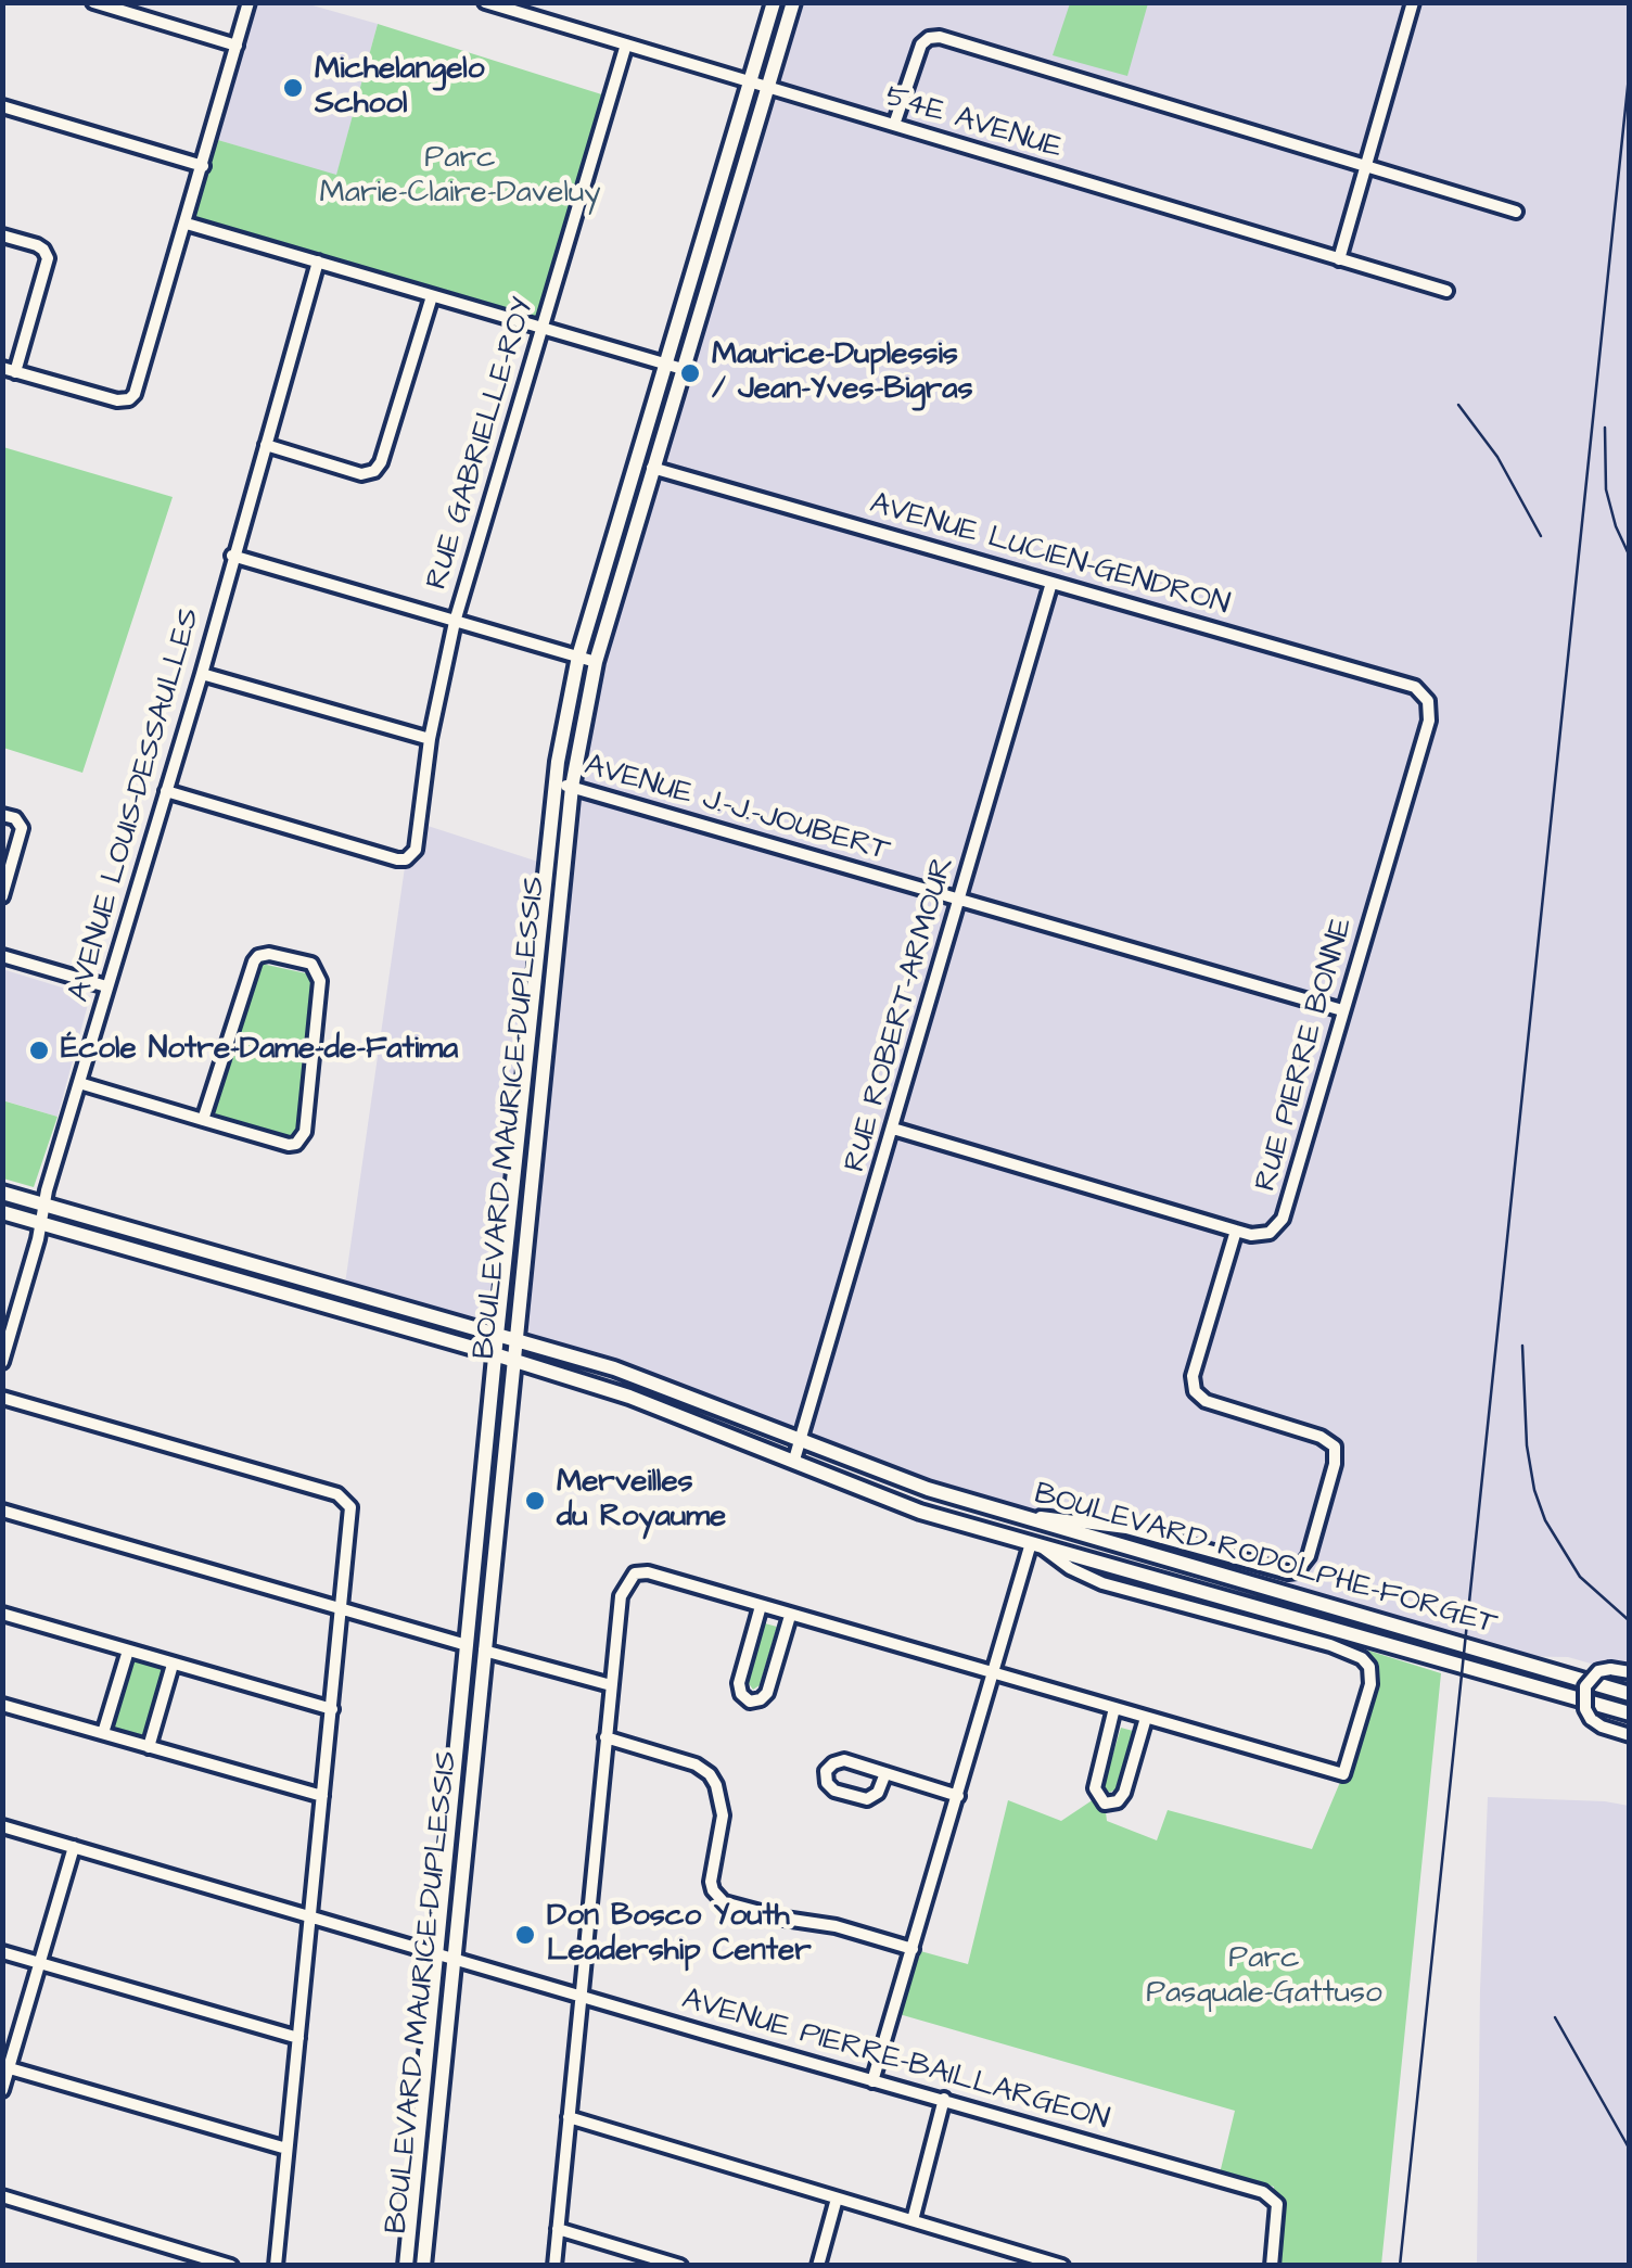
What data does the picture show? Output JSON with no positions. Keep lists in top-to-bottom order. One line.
{"streets":{"street":["54E AVENUE","RUE GABRIELLE-ROY","AVENUE LUCIEN-GENDRON","AVENUE LOUIS-DESSAULLES","AVENUE J.-J.-JOUBERT","RUE ROBERT-ARMOUR","RUE PIERRE BONNE","BOULEVARD MAURICE-DUPLESSIS","BOULEVARD RODOLPHE-FORGET","AVENUE PIERRE-BAILLARGEON"]},"crossings":[["54E AVENUE","RUE GABRIELLE-ROY"],["54E AVENUE","BOULEVARD MAURICE-DUPLESSIS"],["RUE GABRIELLE-ROY","AVENUE LOUIS-DESSAULLES"],["AVENUE LUCIEN-GENDRON","RUE ROBERT-ARMOUR"],["AVENUE LUCIEN-GENDRON","RUE PIERRE BONNE"],["AVENUE LUCIEN-GENDRON","BOULEVARD MAURICE-DUPLESSIS"],["AVENUE LOUIS-DESSAULLES","BOULEVARD RODOLPHE-FORGET"],["AVENUE J.-J.-JOUBERT","RUE ROBERT-ARMOUR"],["AVENUE J.-J.-JOUBERT","RUE PIERRE BONNE"],["AVENUE J.-J.-JOUBERT","BOULEVARD MAURICE-DUPLESSIS"],["RUE ROBERT-ARMOUR","BOULEVARD RODOLPHE-FORGET"],["BOULEVARD MAURICE-DUPLESSIS","BOULEVARD RODOLPHE-FORGET"],["BOULEVARD MAURICE-DUPLESSIS","AVENUE PIERRE-BAILLARGEON"]],"parks":["Parc Marie-Claire-Daveluy","Parc Pasquale-Gattuso"],"places":["Michelangelo School","Maurice-Duplessis / Jean-Yves-Bigras","École Notre-Dame-de-Fatima","Merveilles du Royaume","Don Bosco Youth Leadership Center"]}
